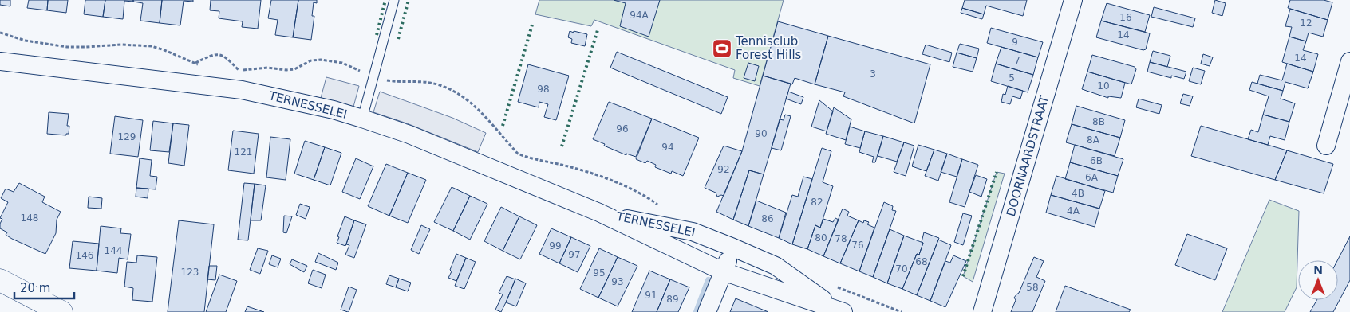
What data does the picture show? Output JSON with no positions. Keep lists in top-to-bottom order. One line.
{"streets":{"street":["TERNESSELEI","DOORNAARDSTRAAT"]},"places":{"sports":["Tennisclub Forest Hills"]},"house_numbers":["94A","16","12","14","9","14","7","3","5","10","98","8B","96","90","129","8A","94","121","6B","92","6A","4B","82","4A","148","86","80","78","76","99","144","97","146","68","70","123","95","93","58","91","89"],"scale_bar":"20 m","north":"top"}
